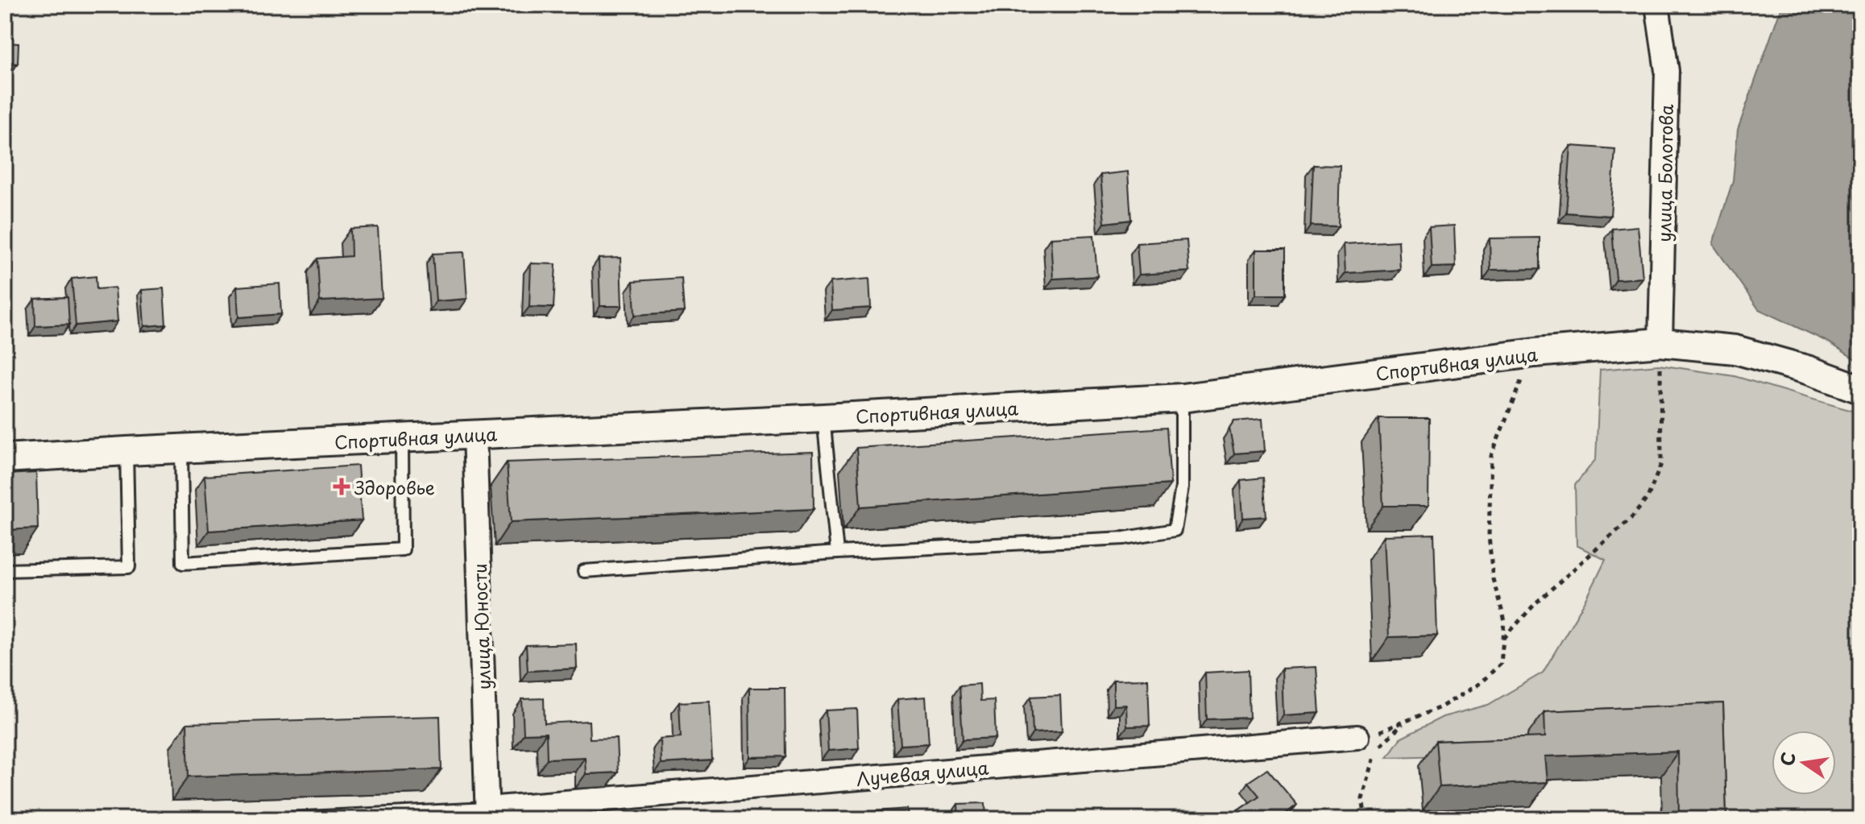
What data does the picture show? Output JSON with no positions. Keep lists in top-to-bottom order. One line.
{"streets":{"street":["улица Болотова","Спортивная улица","улица Юности","Лучевая улица"]},"crossings":[["улица Болотова","Спортивная улица"],["Спортивная улица","улица Юности"],["улица Юности","Лучевая улица"]],"places":{"health":["Здоровье"]},"north":"left"}
